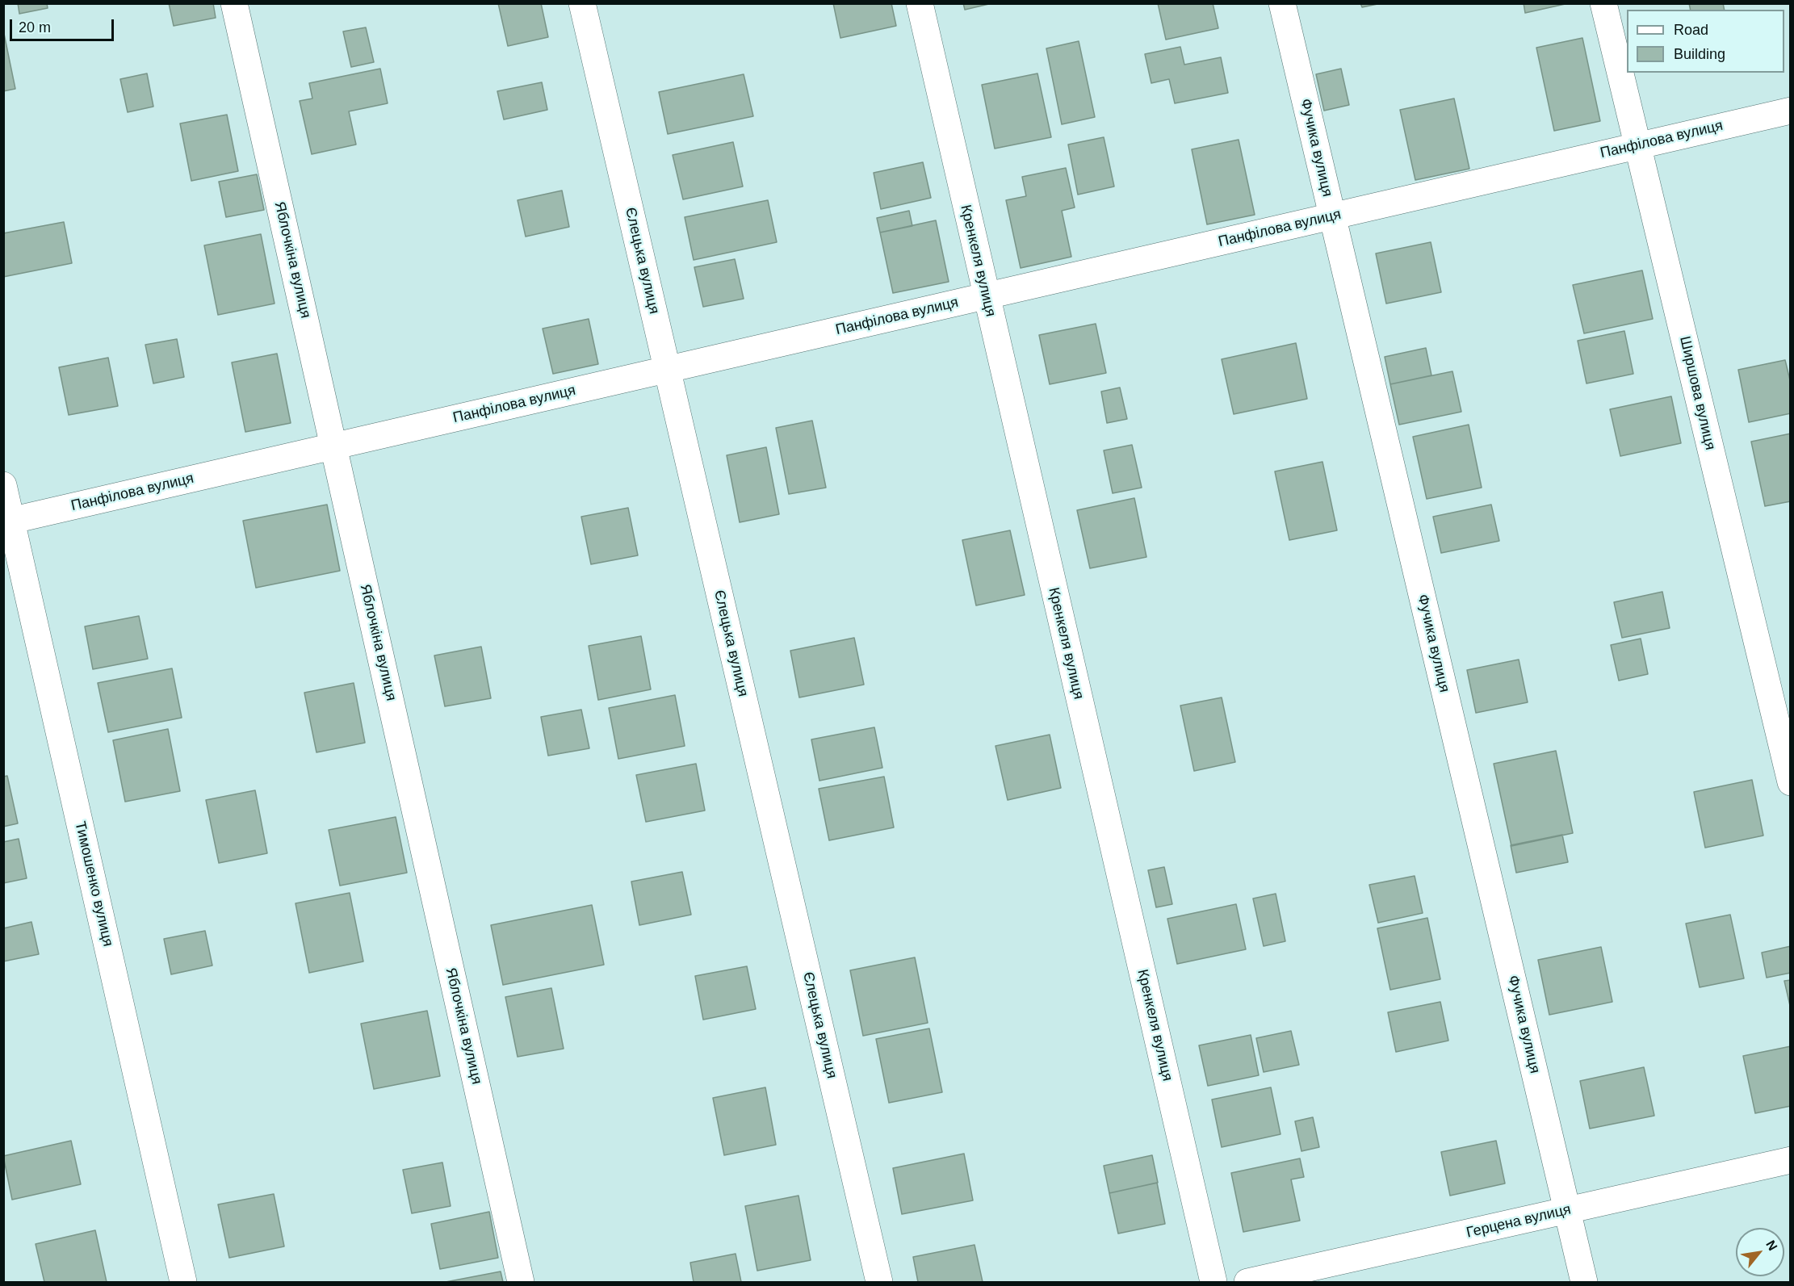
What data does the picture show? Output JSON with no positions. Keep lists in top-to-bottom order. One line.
{"streets":{"street":["Панфілова вулиця","Фучика вулиця","Яблочкіна вулиця","Єлецька вулиця","Кренкеля вулиця","Ширшова вулиця","Тимошенко вулиця","Герцена вулиця"]},"crossings":[["Панфілова вулиця","Фучика вулиця"],["Панфілова вулиця","Яблочкіна вулиця"],["Панфілова вулиця","Єлецька вулиця"],["Панфілова вулиця","Кренкеля вулиця"],["Панфілова вулиця","Ширшова вулиця"],["Панфілова вулиця","Тимошенко вулиця"],["Фучика вулиця","Герцена вулиця"]],"legend":["Road","Building"],"scale_bar":"20 m","north":"top right"}
